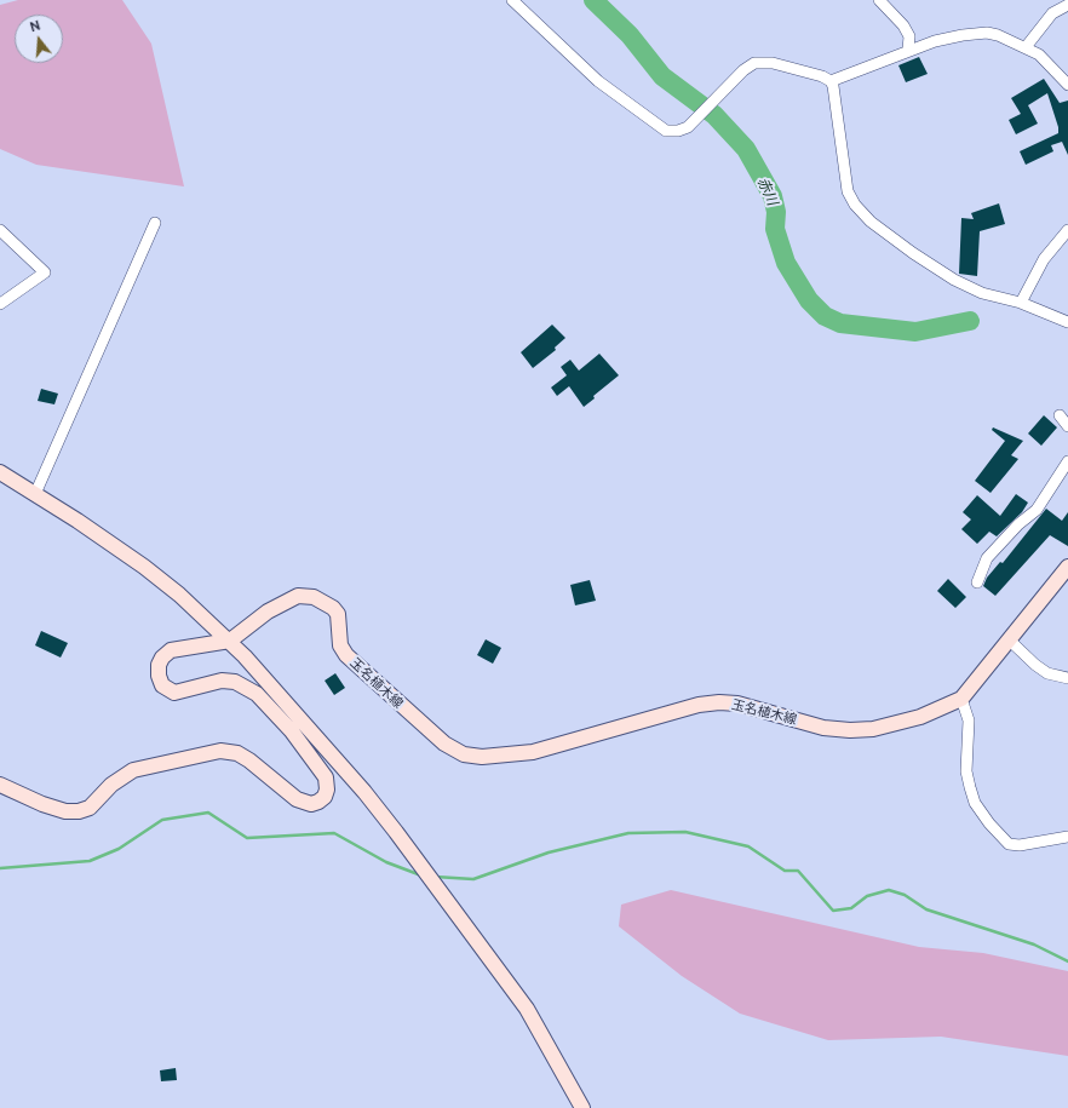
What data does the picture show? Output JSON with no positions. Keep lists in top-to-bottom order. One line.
{"streets":{"main road":["玉名植木線"]},"water":["赤川"],"north":"top"}
